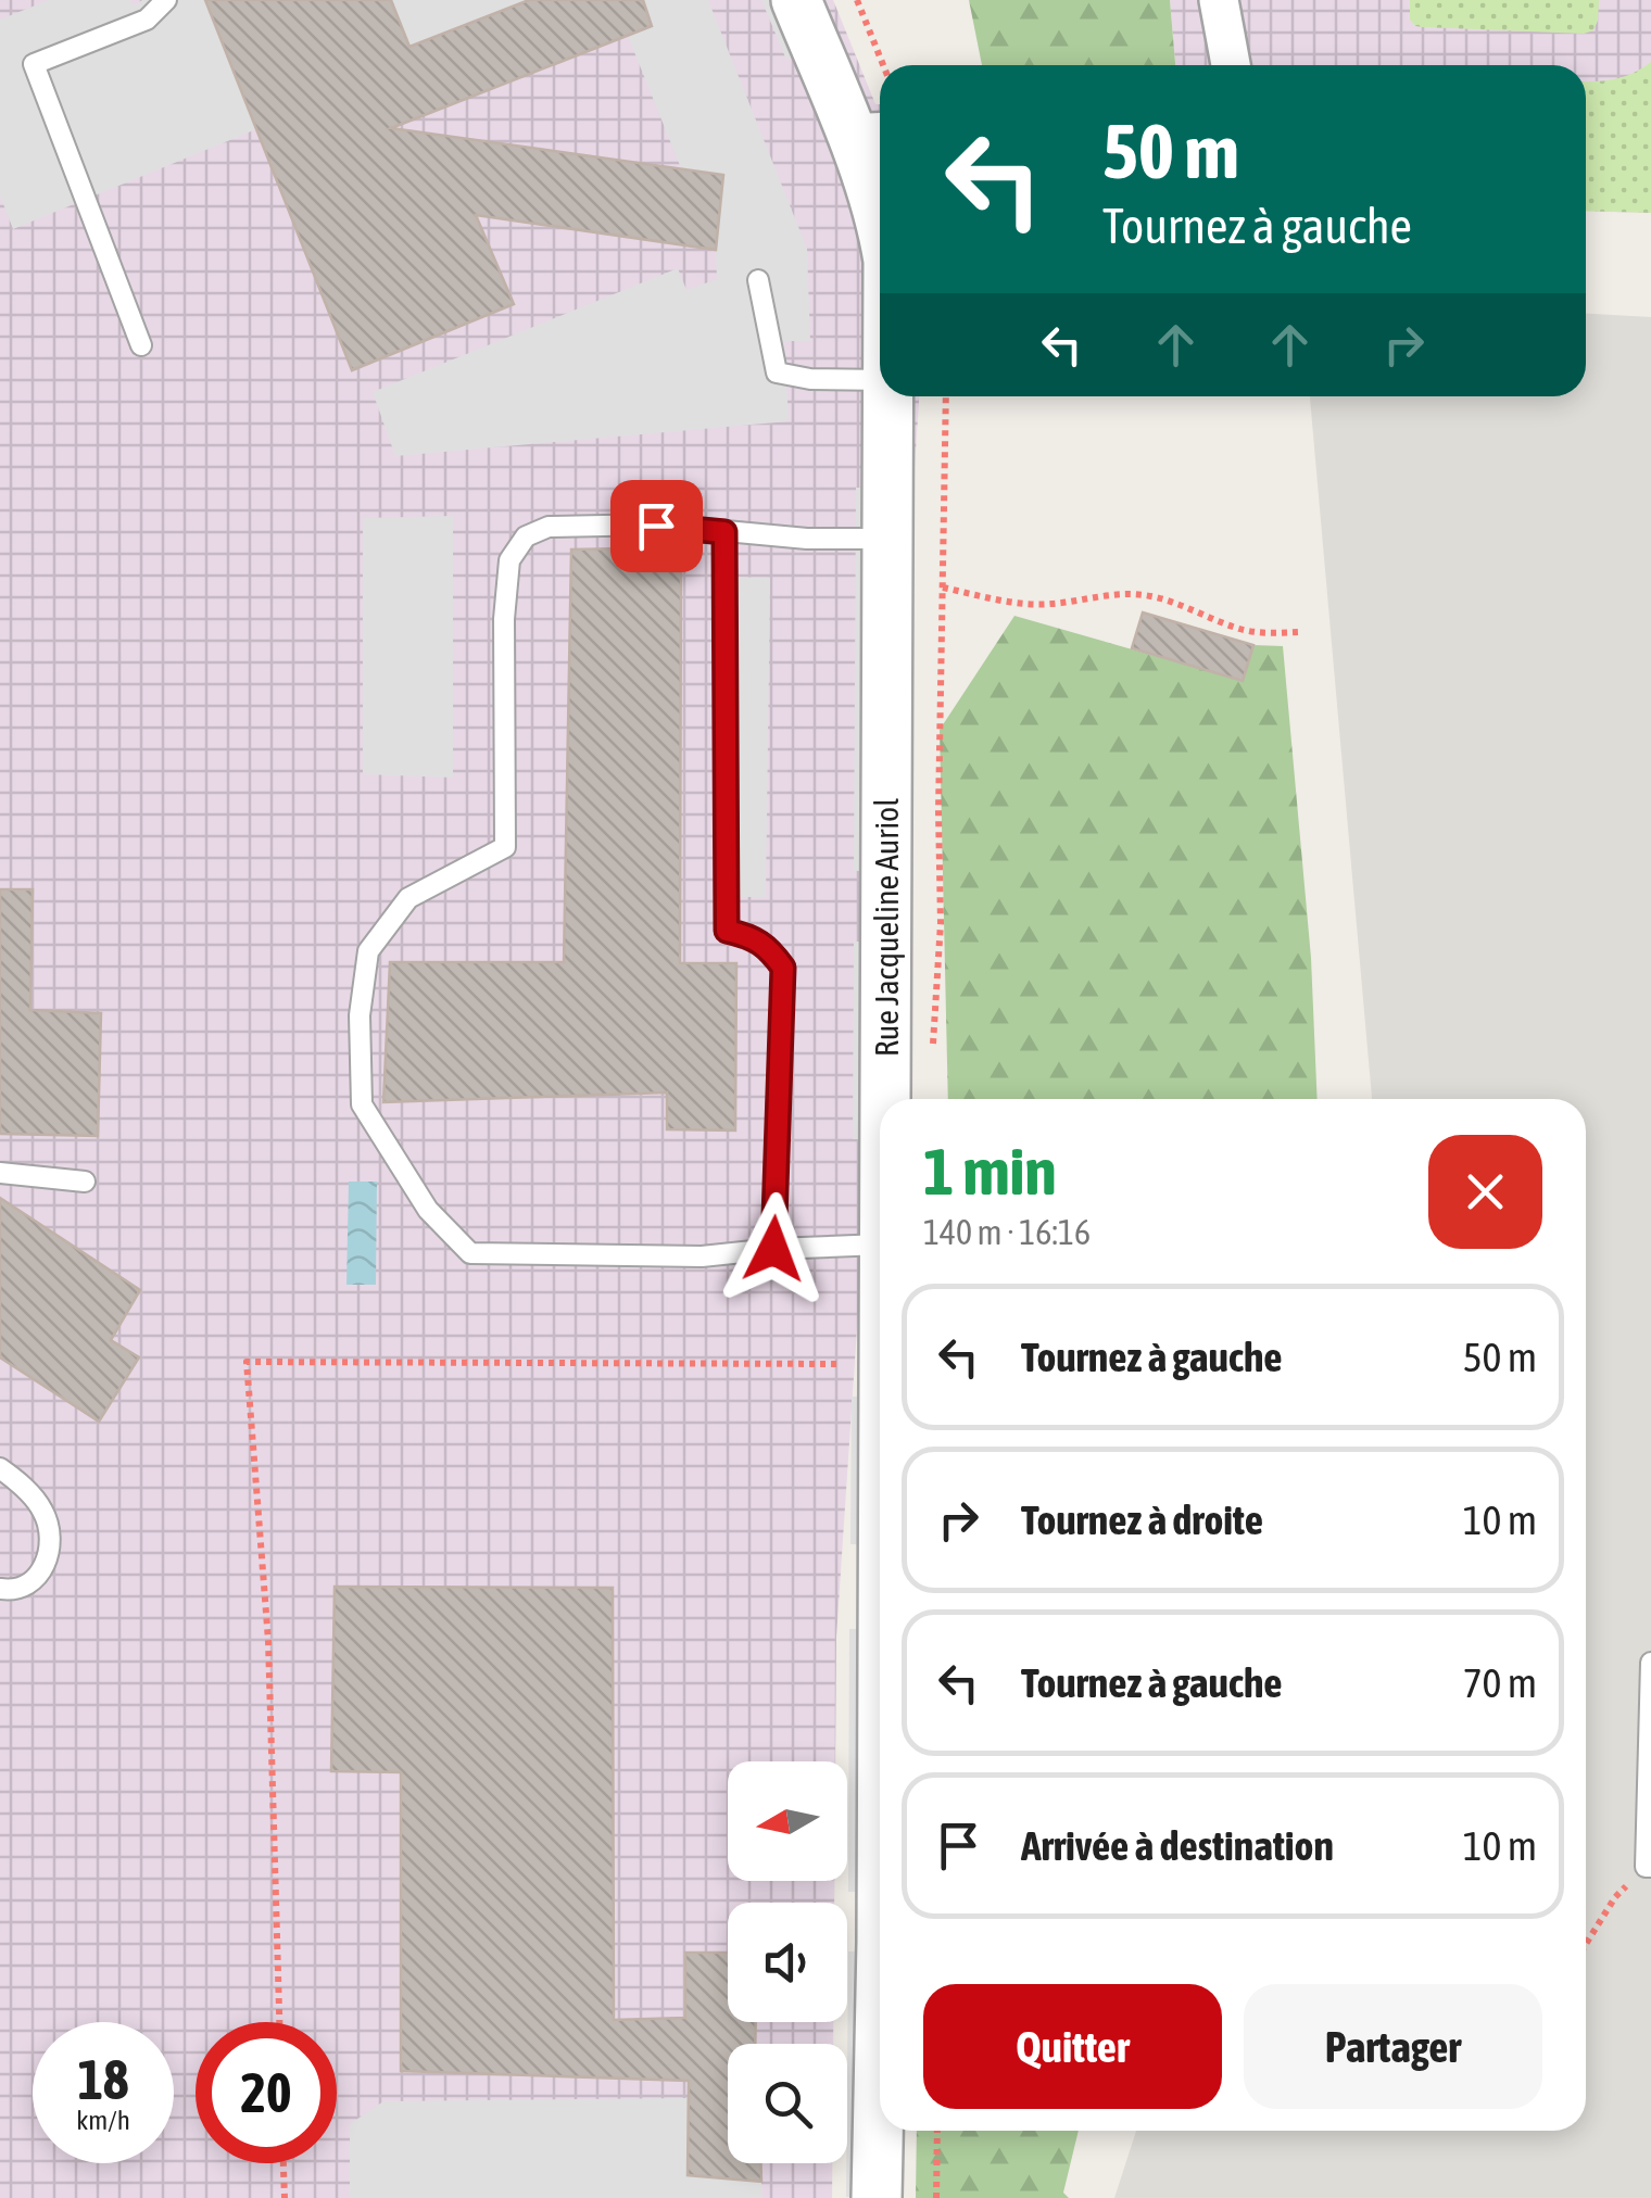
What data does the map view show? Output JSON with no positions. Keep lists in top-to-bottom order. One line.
{"streets":{"street":["Rue Jacqueline Auriol"]},"north":"left","page":{"turn":["50 m","Tournez à gauche"],"heading":["1 min","140 m · 16:16"],"list":[{"name":"Tournez à gauche","value":"50 m"},{"name":"Tournez à droite","value":"10 m"},{"name":"Tournez à gauche","value":"70 m"},{"name":"Arrivée à destination","value":"10 m"}],"buttons":["Quitter","Partager"],"speed":"18 km/h","limit":"20"}}
